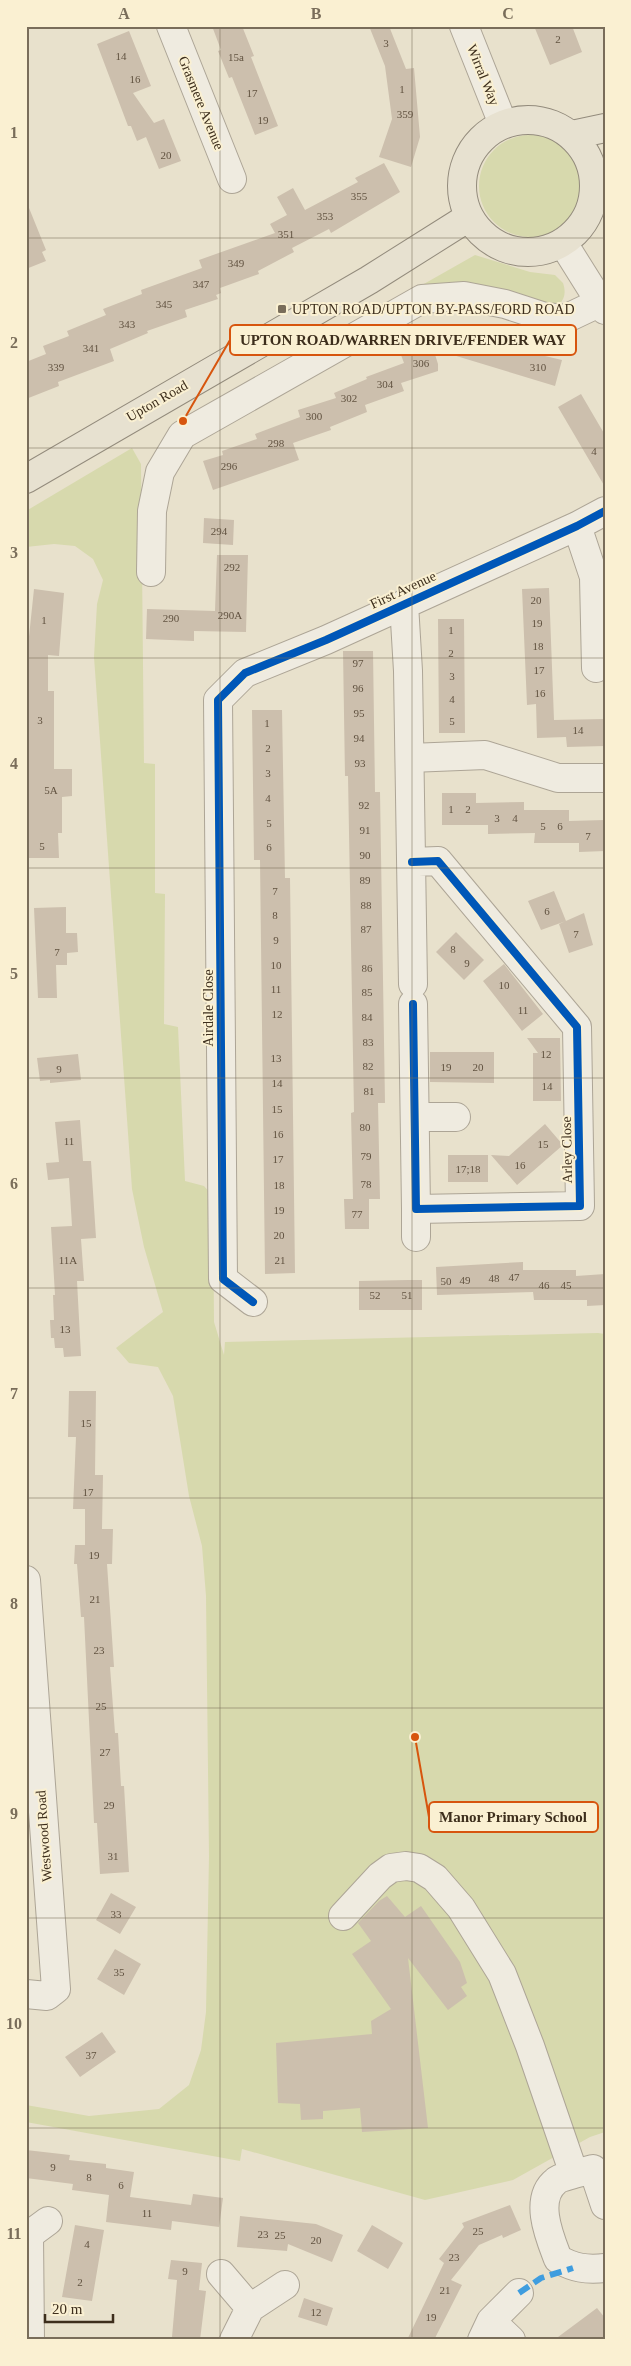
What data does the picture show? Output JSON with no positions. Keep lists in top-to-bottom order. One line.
{"streets":{"main road":["Upton Road"],"street":["Wirral Way","Grasmere Avenue","First Avenue","Airdale Close","Arley Close","Westwood Road"]},"crossings":[["Wirral Way","Upton Road"],["First Avenue","Airdale Close"]],"places":{"transit":["UPTON ROAD/UPTON BY-PASS/FORD ROAD"],"other":["UPTON ROAD/WARREN DRIVE/FENDER WAY","Manor Primary School"]},"house_numbers":["2","3","14","15a","16","1","17","359","19","20","355","353","351","349","347","345","343","341","306","339","310","304","302","300","298","4","296","294","292","20","290A","290","1","19","1","18","2","97","17","3","96","16","4","95","3","5","1","14","94","2","93","3","5A","4","92","1","2","3","4","5","5","6","91","7","5","6","90","89","7","88","6","8","87","7","9","8","7","9","10","86","10","11","85","11","12","84","83","12","13","82","19","20","9","14","14","81","15","80","16","11","15","79","17","16","17;18","78","18","19","77","20","11A","21","47","48","49","50","46","45","52","51","13","15","17","19","21","23","25","27","29","31","33","35","37","9","8","6","11","25","23","25","20","4","23","9","2","21","12","19"],"scale_bar":"20 m","grid":{"columns":["A","B","C"],"rows":["1","2","3","4","5","6","7","8","9","10","11"]}}
